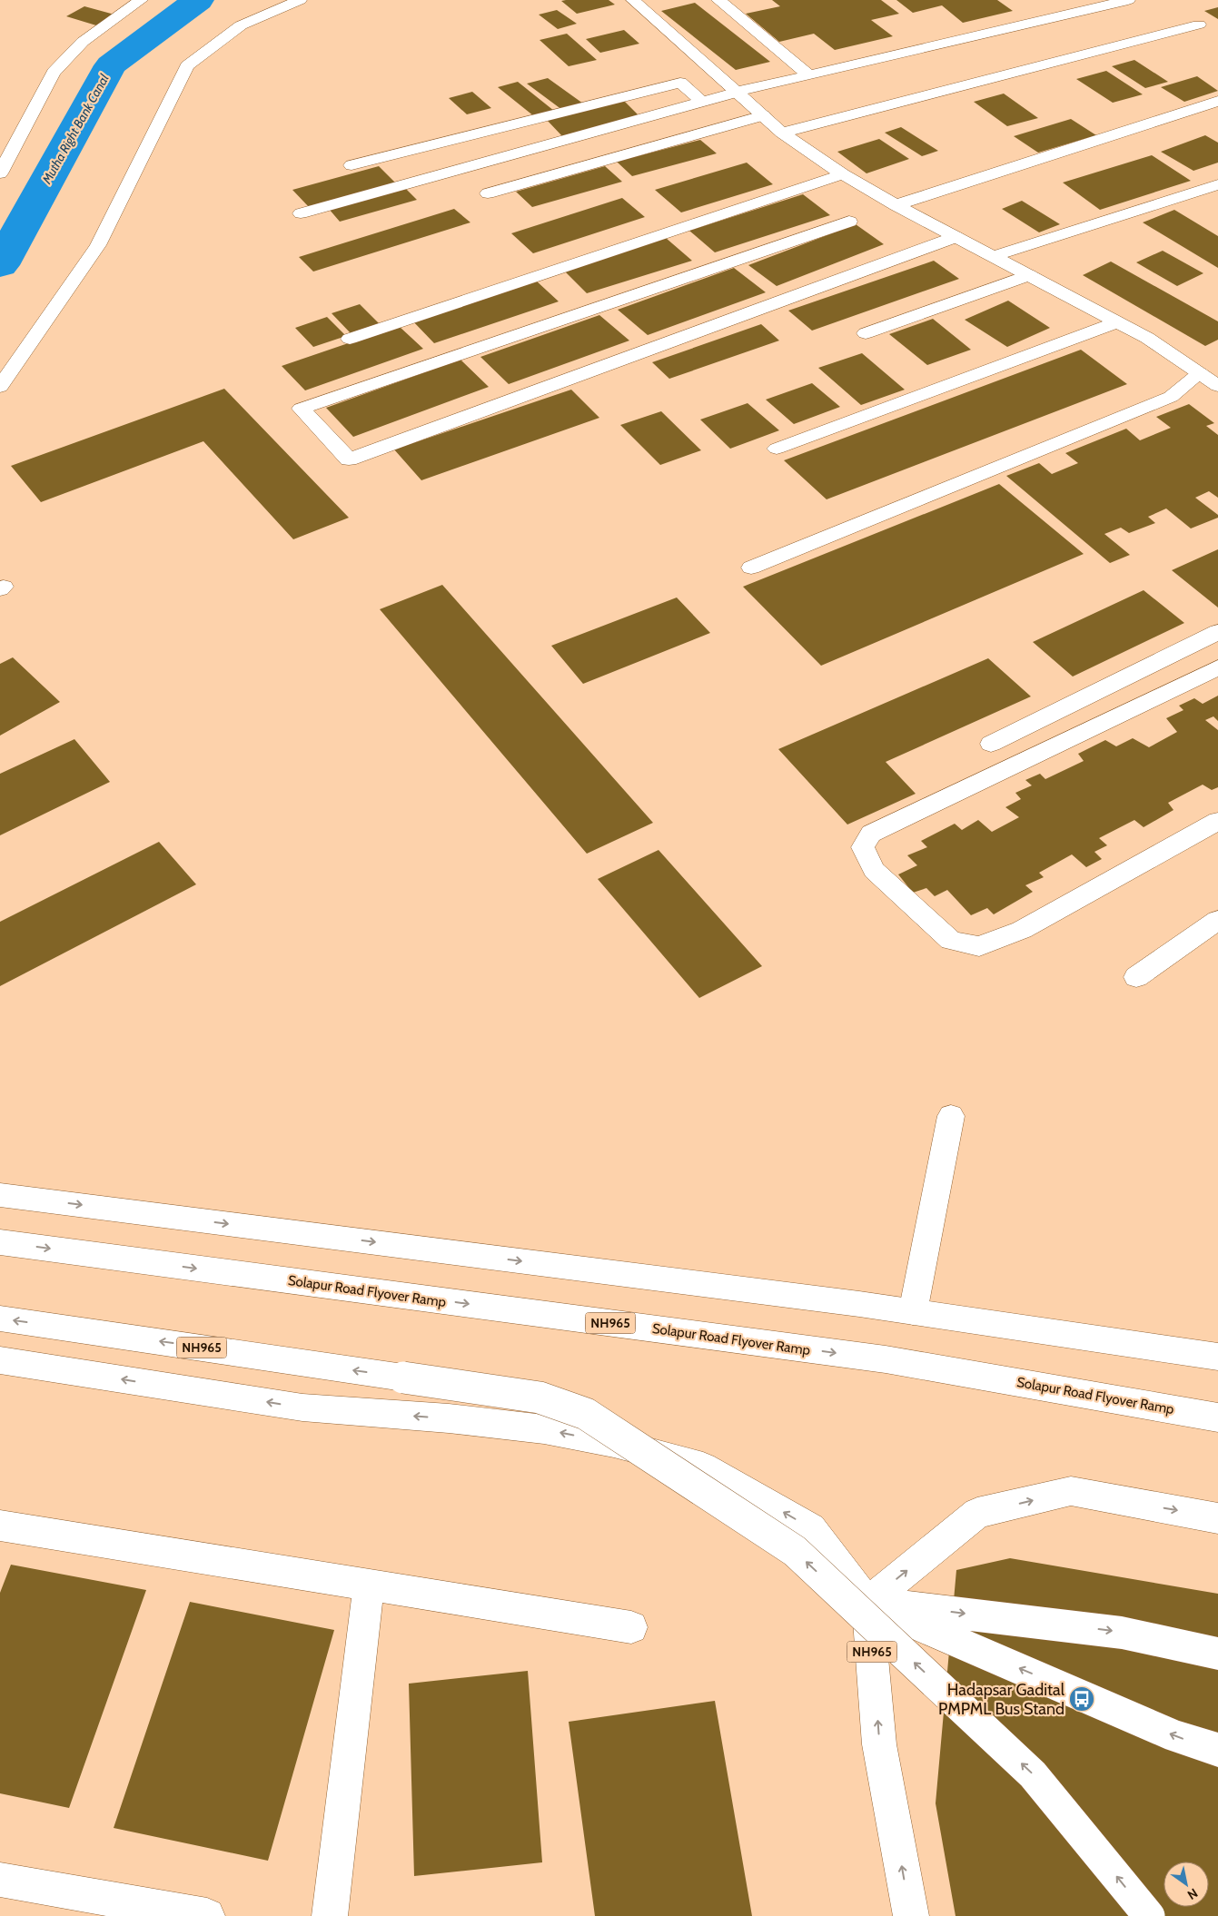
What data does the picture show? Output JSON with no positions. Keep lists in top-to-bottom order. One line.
{"streets":{"main road":["Solapur Road Flyover Ramp","NH965"]},"water":["Mutha Right Bank Canal"],"places":{"bus stop":["Hadapsar Gadital PMPML Bus Stand"]},"north":"bottom right"}
